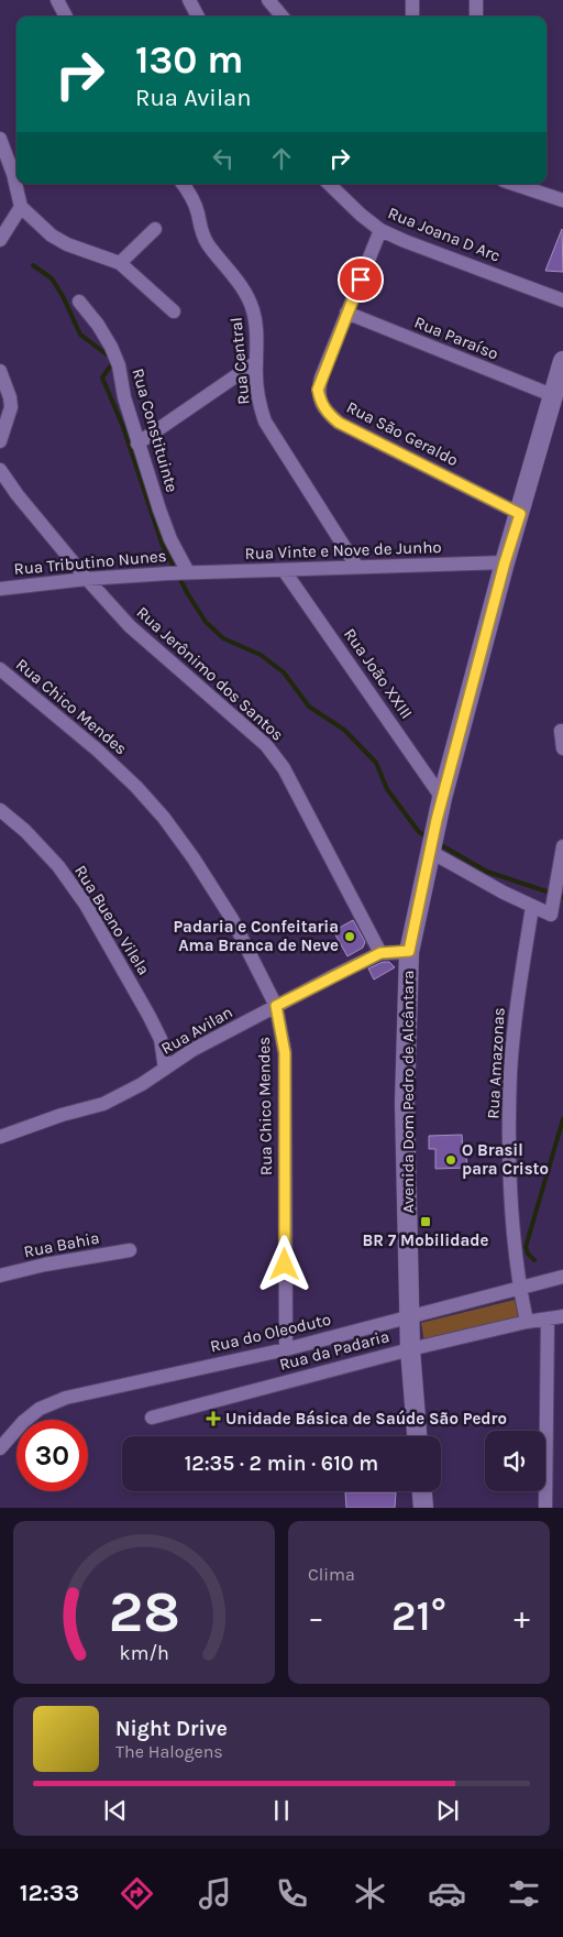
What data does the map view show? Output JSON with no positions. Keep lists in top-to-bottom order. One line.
{"streets":{"street":["Rua Joana D Arc","Rua Paraíso","Rua Central","Rua Constituinte","Rua São Geraldo","Rua Vinte e Nove de Junho","Rua Tributino Nunes","Rua Jerônimo dos Santos","Rua João XXIII","Rua Chico Mendes","Rua Bueno Vilela","Rua Avilan","Rua Amazonas","Avenida Dom Pedro de Alcântara","Rua Bahia","Rua do Oleoduto","Rua da Padaria"]},"crossings":[["Rua Joana D Arc","Rua São Geraldo"],["Rua Paraíso","Rua São Geraldo"],["Rua Paraíso","Avenida Dom Pedro de Alcântara"],["Rua Central","Rua Vinte e Nove de Junho"],["Rua Constituinte","Rua Vinte e Nove de Junho"],["Rua Constituinte","Rua Tributino Nunes"],["Rua São Geraldo","Avenida Dom Pedro de Alcântara"],["Rua Vinte e Nove de Junho","Rua Tributino Nunes"],["Rua Vinte e Nove de Junho","Rua João XXIII"],["Rua Vinte e Nove de Junho","Avenida Dom Pedro de Alcântara"],["Rua Tributino Nunes","Rua Jerônimo dos Santos"],["Rua Jerônimo dos Santos","Rua Avilan"],["Rua João XXIII","Avenida Dom Pedro de Alcântara"],["Rua Chico Mendes","Rua Avilan"],["Rua Chico Mendes","Rua do Oleoduto"],["Rua Bueno Vilela","Rua Avilan"],["Rua Avilan","Avenida Dom Pedro de Alcântara"],["Rua Amazonas","Rua do Oleoduto"],["Rua Amazonas","Rua da Padaria"],["Avenida Dom Pedro de Alcântara","Rua do Oleoduto"],["Avenida Dom Pedro de Alcântara","Rua da Padaria"]],"places":{"other":["Padaria e Confeitaria Ama Branca de Neve","O Brasil para Cristo"],"transit":["BR 7 Mobilidade"],"health":["Unidade Básica de Saúde São Pedro"]},"page":{"turn":["130 m","Rua Avilan"],"limit":"30","trip":"12:35 · 2 min · 610 m","tile":"Clima","heat":["−","21°","+"],"song":["Night Drive","The Halogens"],"tabs":"12:33","gauge":["28","km/h"]}}
